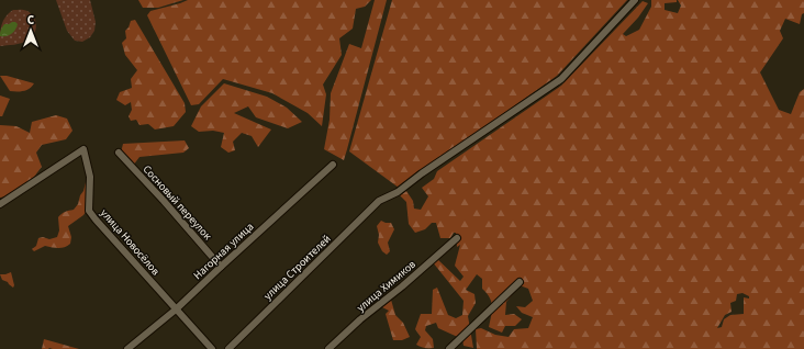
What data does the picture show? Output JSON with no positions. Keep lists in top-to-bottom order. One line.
{"streets":{"street":["Сосновый переулок","улица Новосёлов","Нагорная улица","улица Строителей","улица Химиков"]},"crossings":[["Сосновый переулок","Нагорная улица"],["улица Новосёлов","Нагорная улица"]],"north":"top"}
